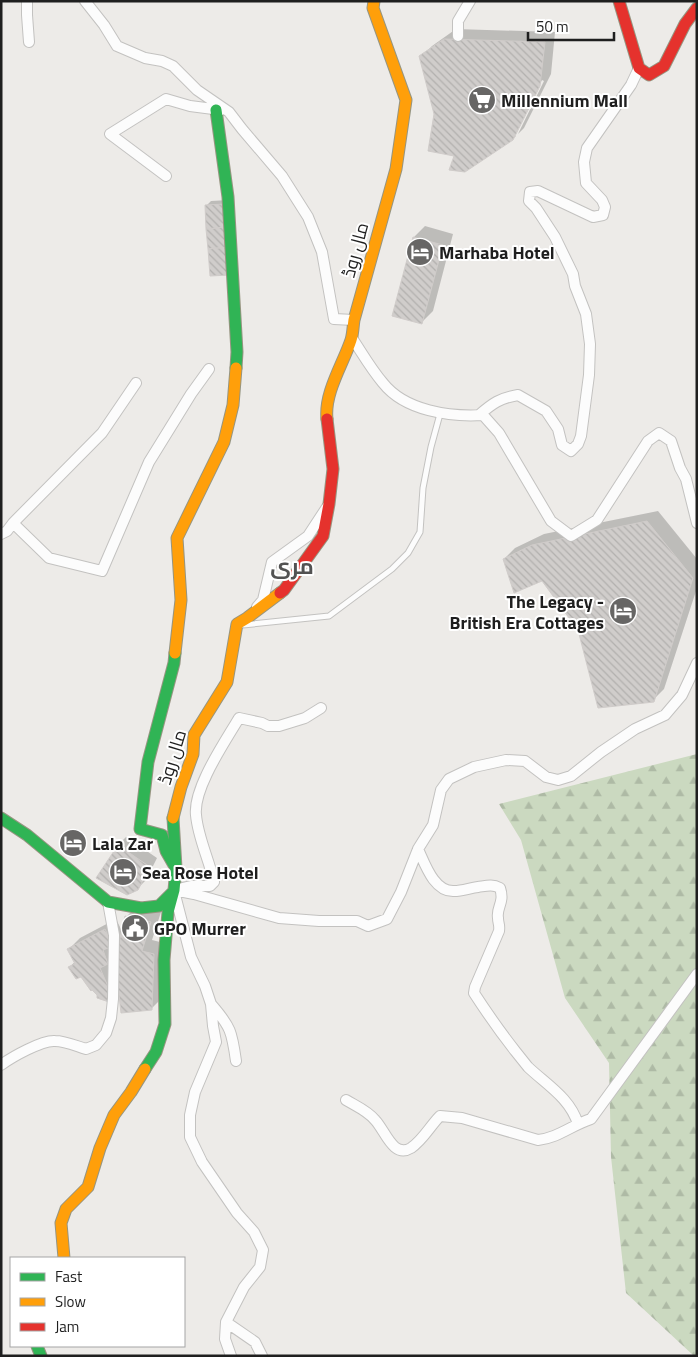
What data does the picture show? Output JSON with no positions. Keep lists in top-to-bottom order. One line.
{"streets":{"main road":["مال روڈ"]},"districts":["مری"],"places":{"supermarket":["Millennium Mall"],"hotel":["Marhaba Hotel","The Legacy - British Era Cottages","Lala Zar","Sea Rose Hotel"],"public building":["GPO Murrer"]},"legend":["Fast","Slow","Jam"],"scale_bar":"50 m"}
